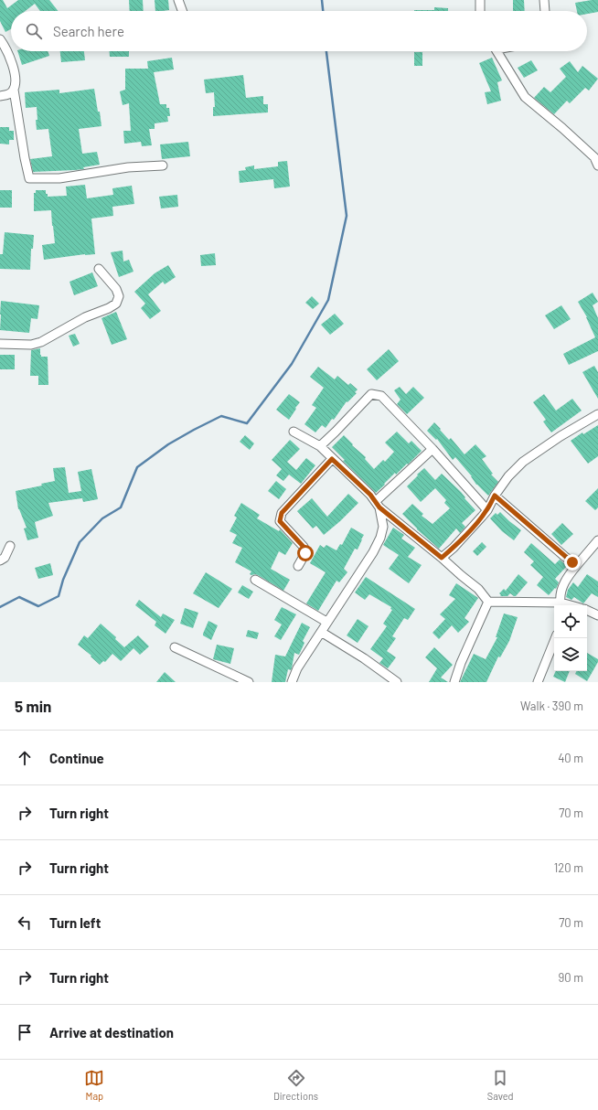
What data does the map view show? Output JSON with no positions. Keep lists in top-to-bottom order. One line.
{"page":{"search":"Search here","heading":["5 min","Walk · 390 m"],"list":[["Continue","40 m"],["Turn right","70 m"],["Turn right","120 m"],["Turn left","70 m"],["Turn right","90 m"],"Arrive at destination"],"nav":["Map","Directions","Saved"]}}
